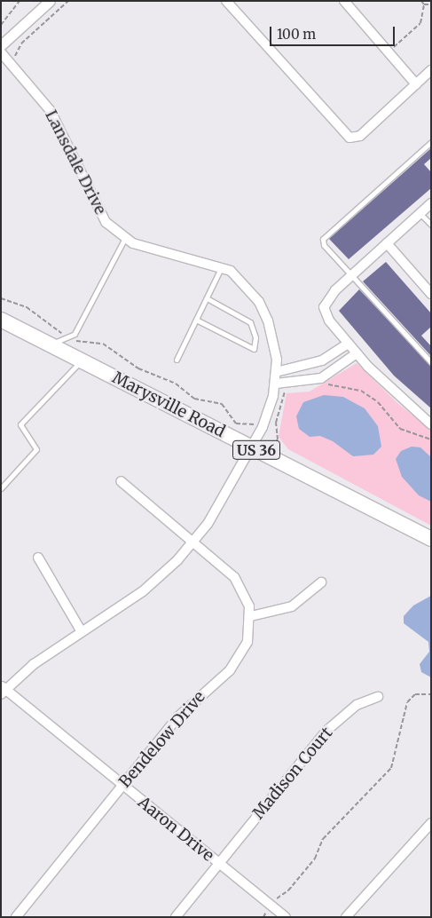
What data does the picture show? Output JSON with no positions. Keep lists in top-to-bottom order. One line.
{"streets":{"highway":["Marysville Road","US 36"],"street":["Lansdale Drive","Bendelow Drive","Madison Court","Aaron Drive"]},"crossings":[["Lansdale Drive","Marysville Road"],["Lansdale Drive","Bendelow Drive"],["Lansdale Drive","Aaron Drive"],["Bendelow Drive","Aaron Drive"],["Madison Court","Aaron Drive"]],"scale_bar":"100 m"}
